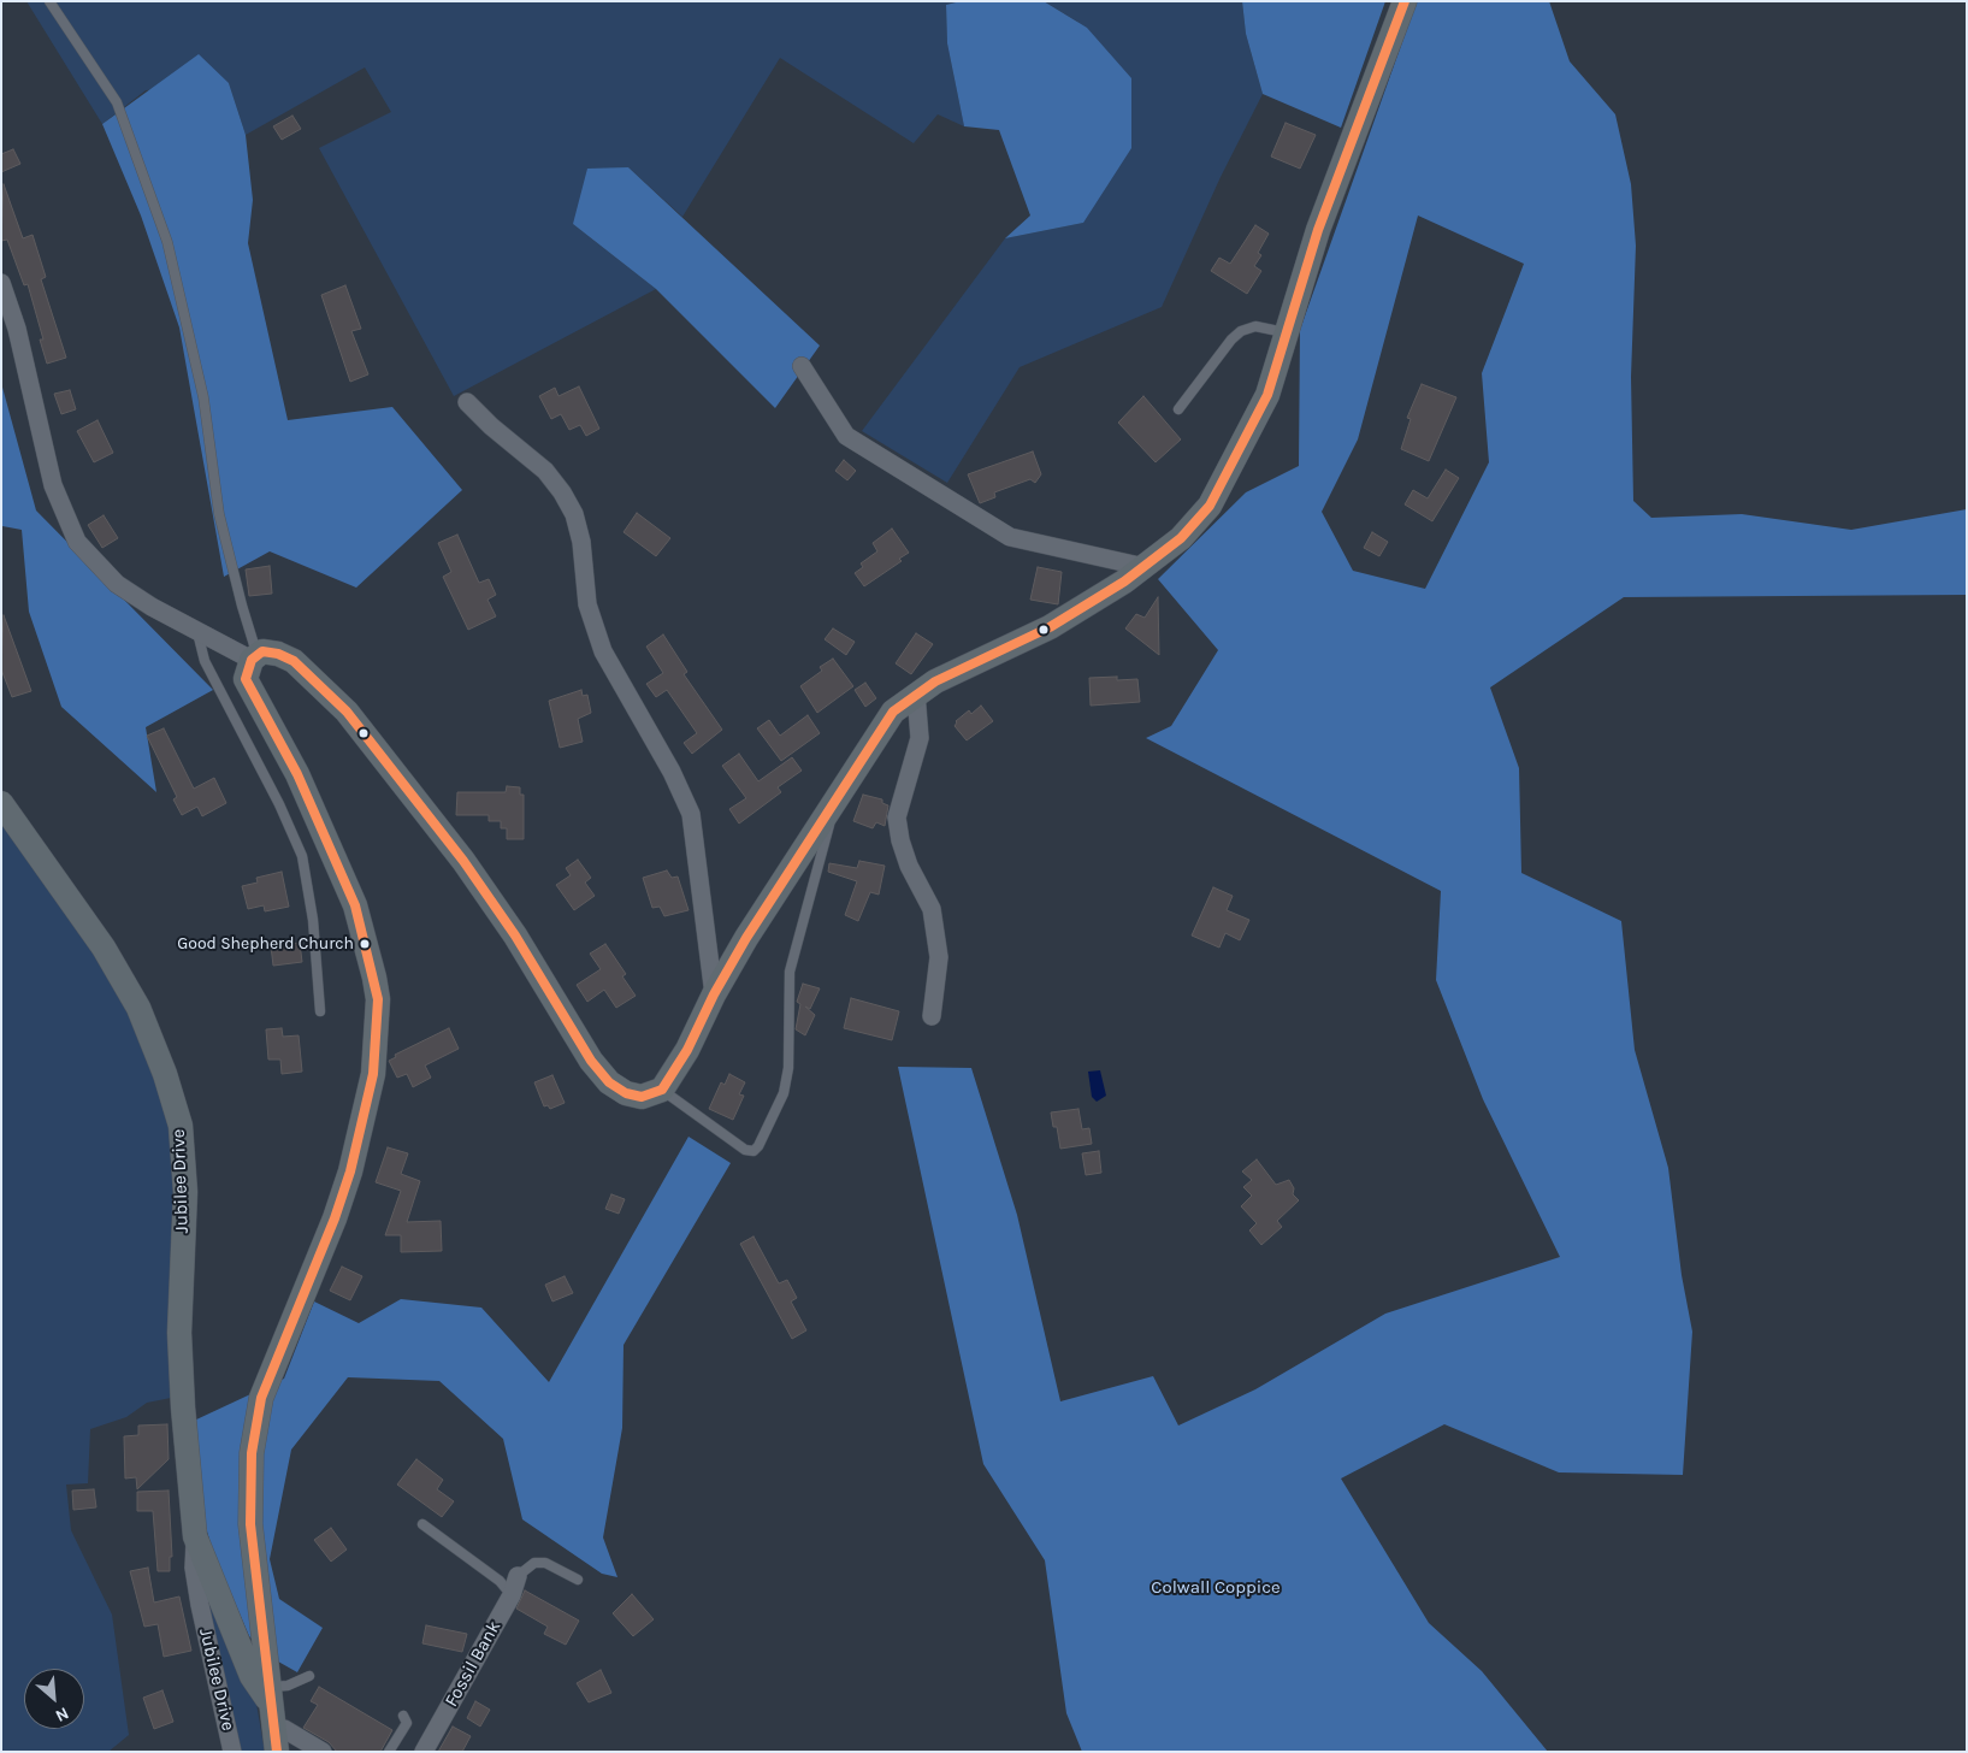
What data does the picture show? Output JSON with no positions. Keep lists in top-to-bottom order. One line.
{"streets":{"main road":["Jubilee Drive"],"street":["Fossil Bank"]},"parks":["Colwall Coppice"],"places":["Good Shepherd Church"],"north":"bottom right"}
